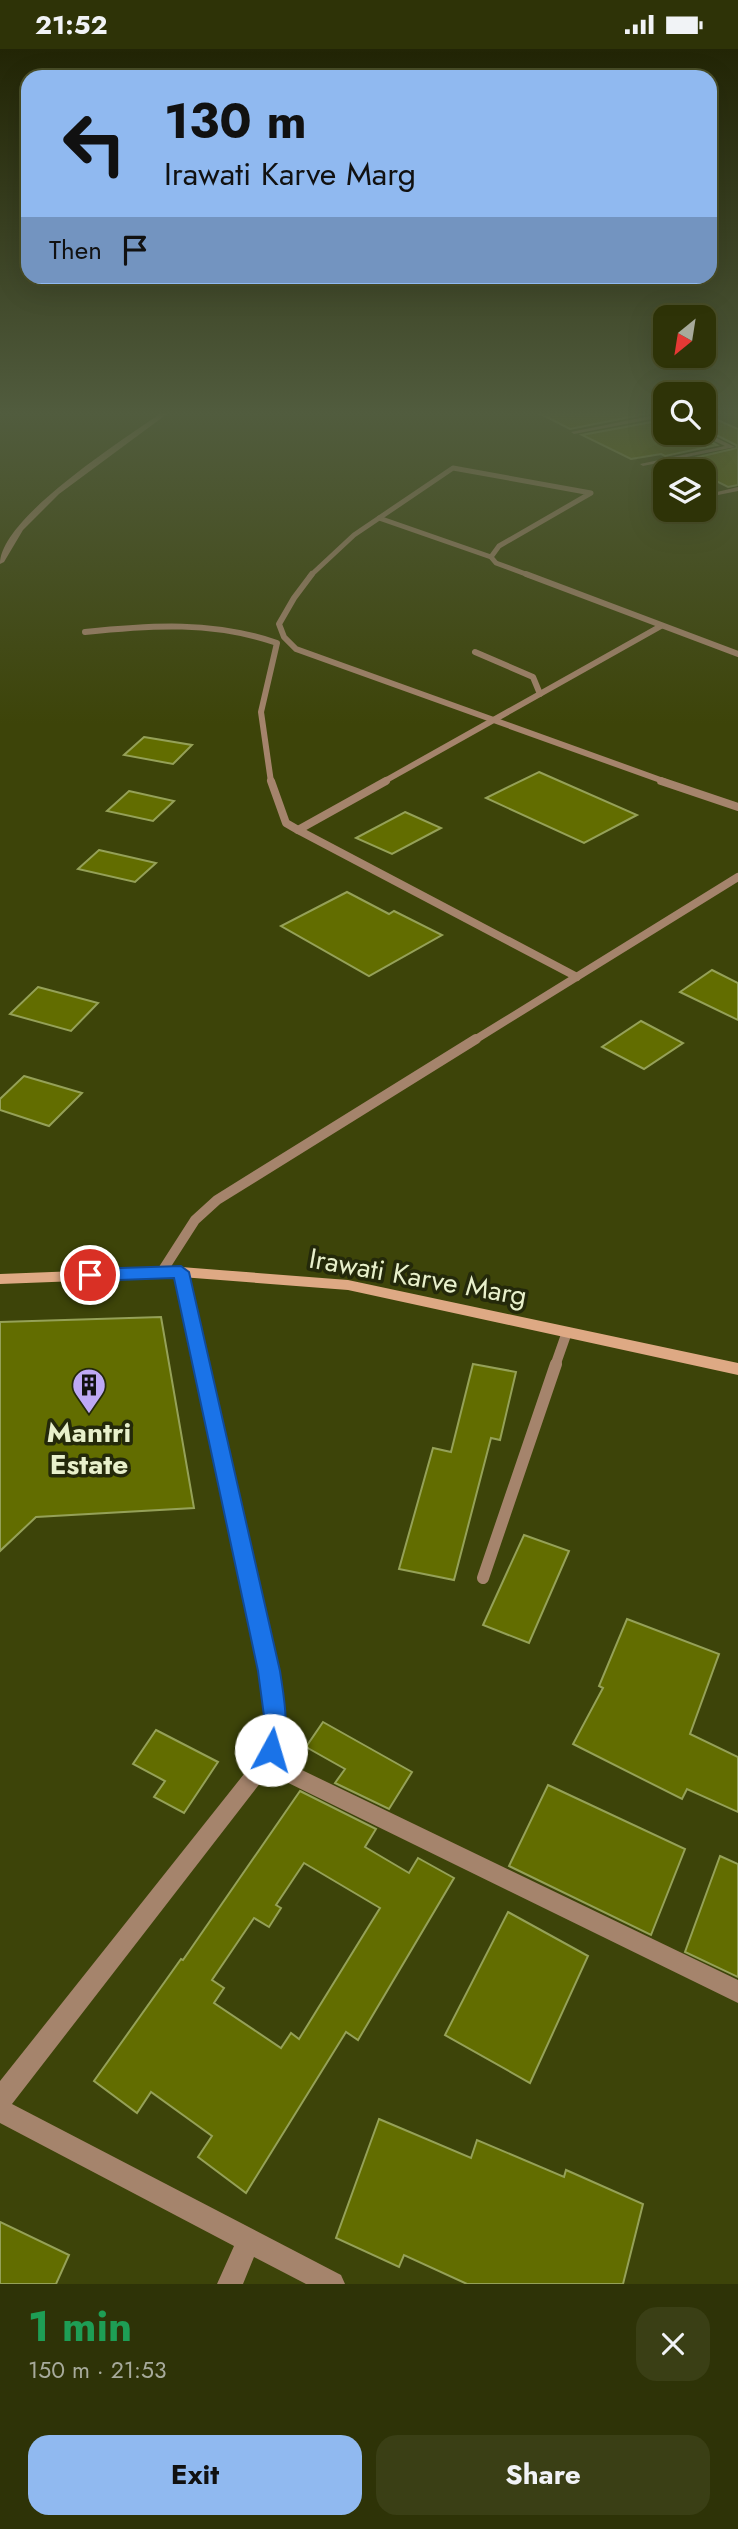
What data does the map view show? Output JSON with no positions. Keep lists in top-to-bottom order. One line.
{"streets":{"main road":["Irawati Karve Marg"]},"places":{"building":["Mantri Estate"]},"north":"bottom left","page":{"status":"21:52","turn":["130 m","Irawati Karve Marg"],"then":"Then","heading":["1 min","150 m · 21:53"],"buttons":["Exit","Share"]}}
